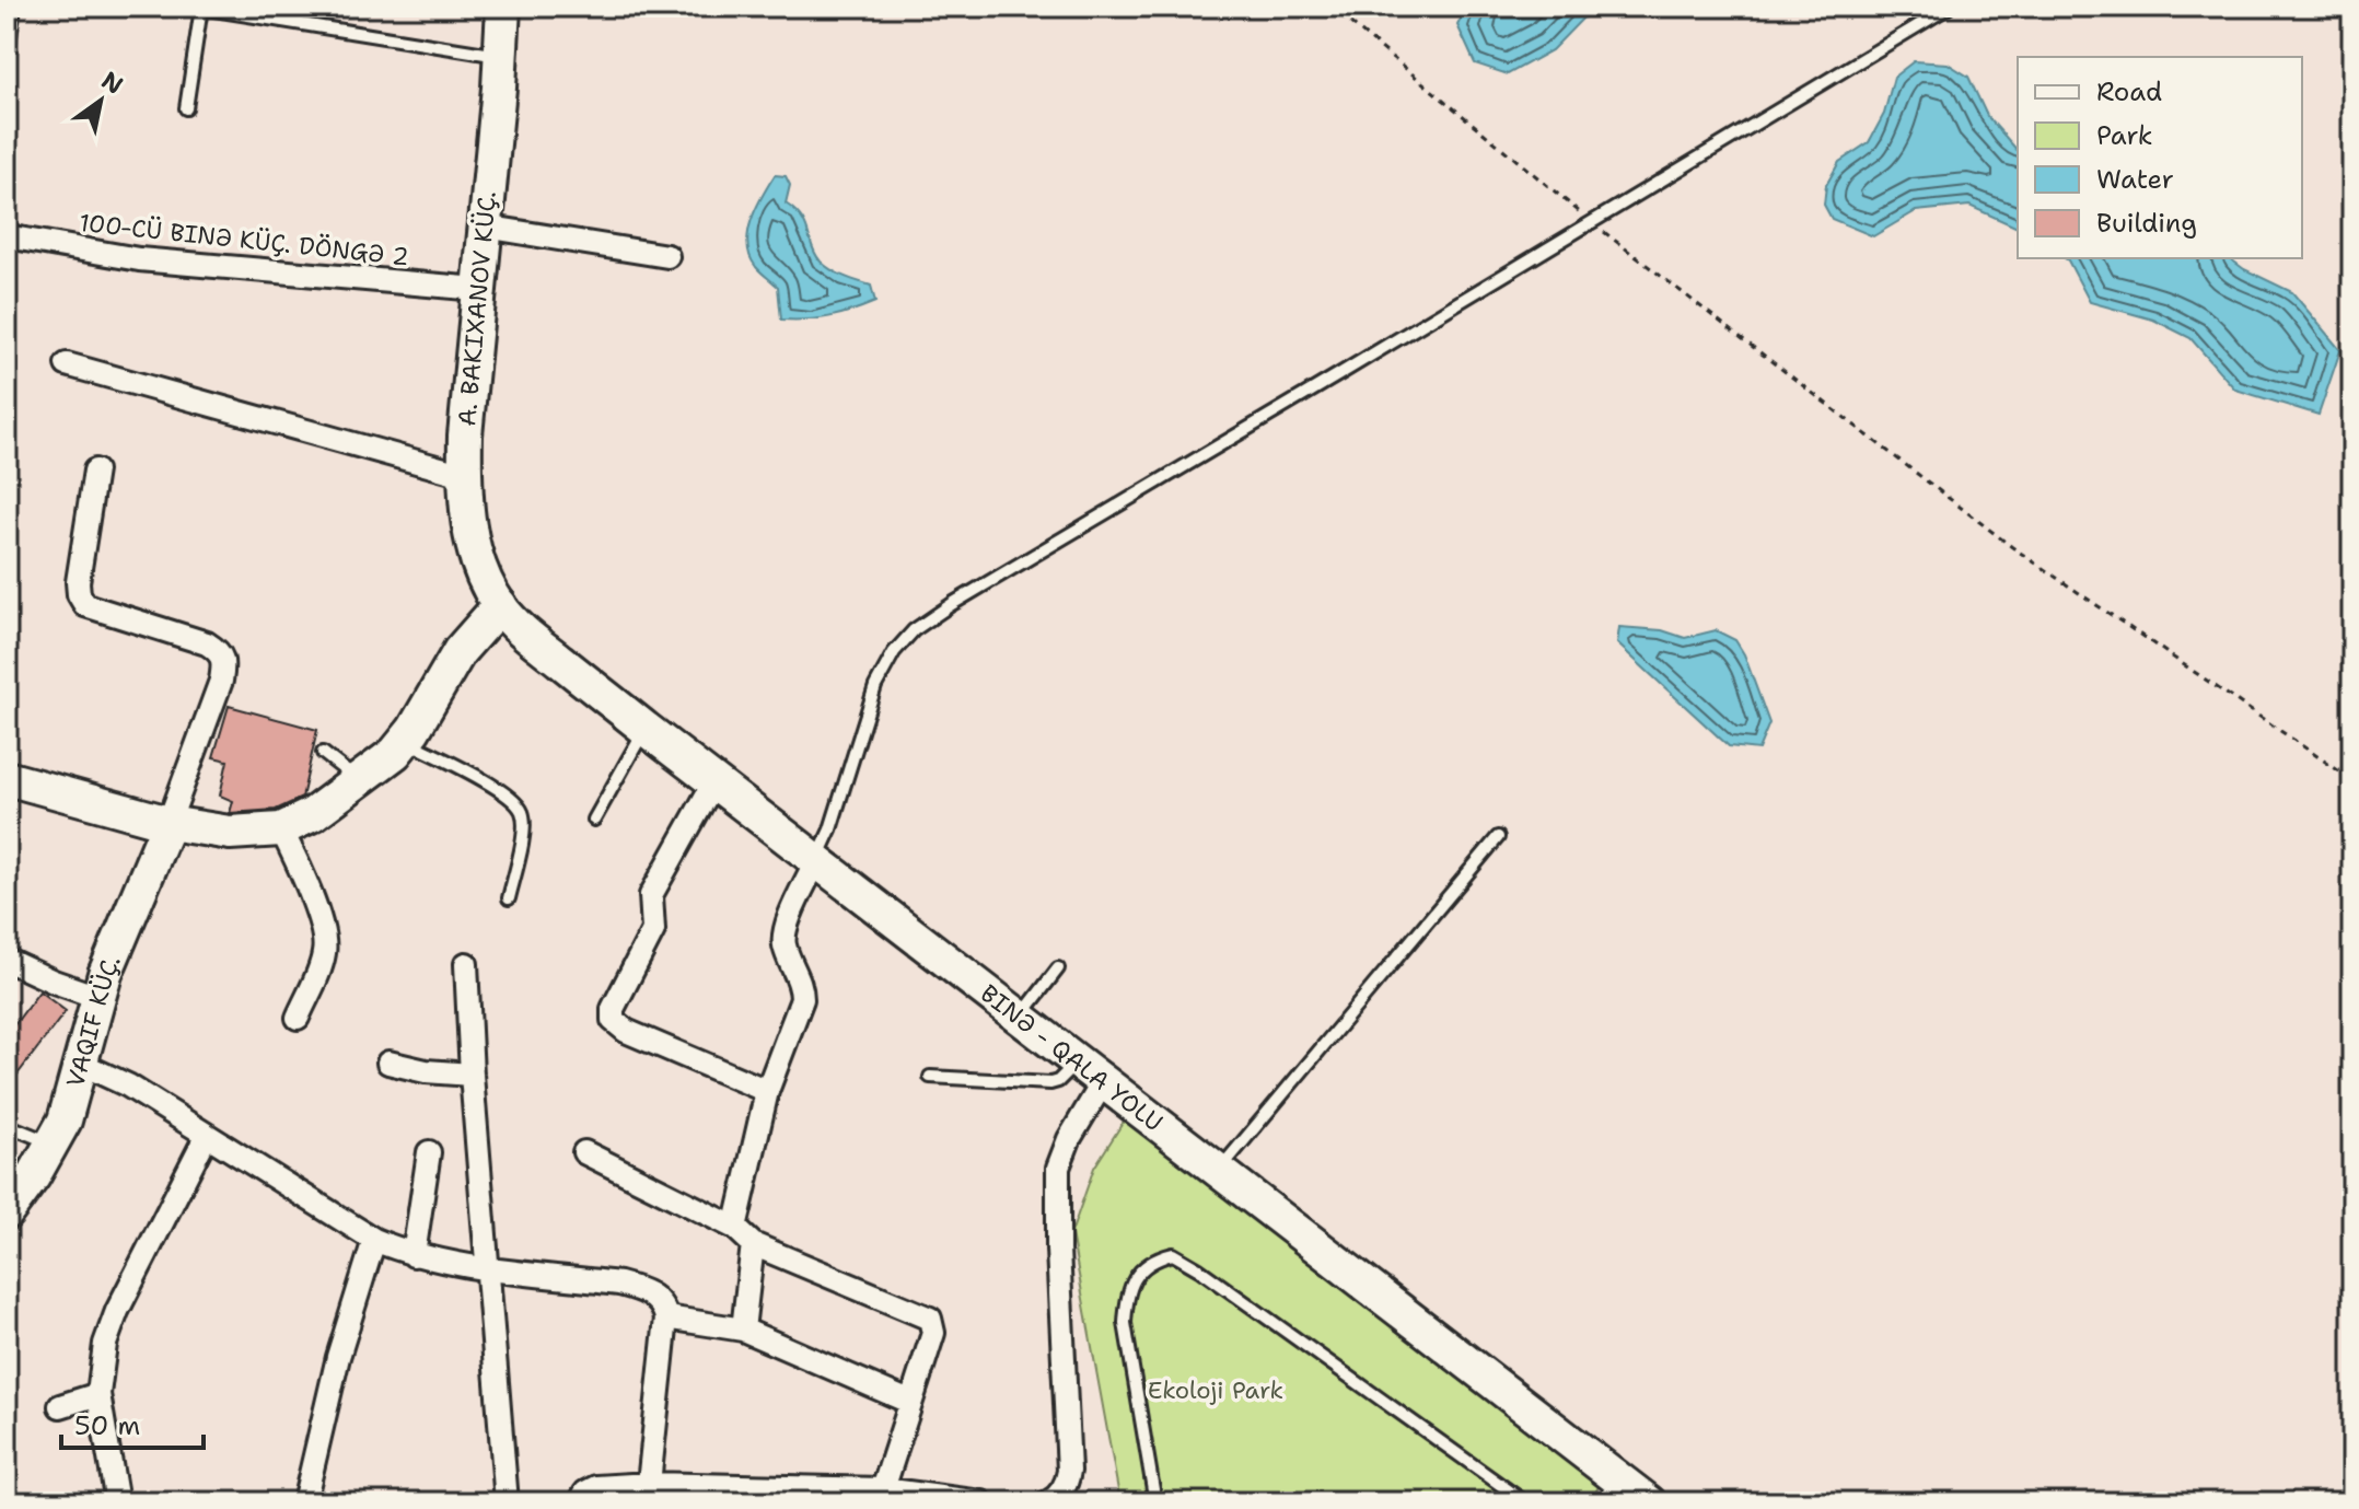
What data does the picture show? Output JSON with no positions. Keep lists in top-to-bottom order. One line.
{"streets":{"main road":["VAQIF KÜÇ.","BINƏ - QALA YOLU"],"street":["100-CÜ BINƏ KÜÇ. DÖNGƏ 2"]},"parks":["Ekoloji Park"],"legend":["Road","Park","Water","Building"],"scale_bar":"50 m","north":"top right"}
